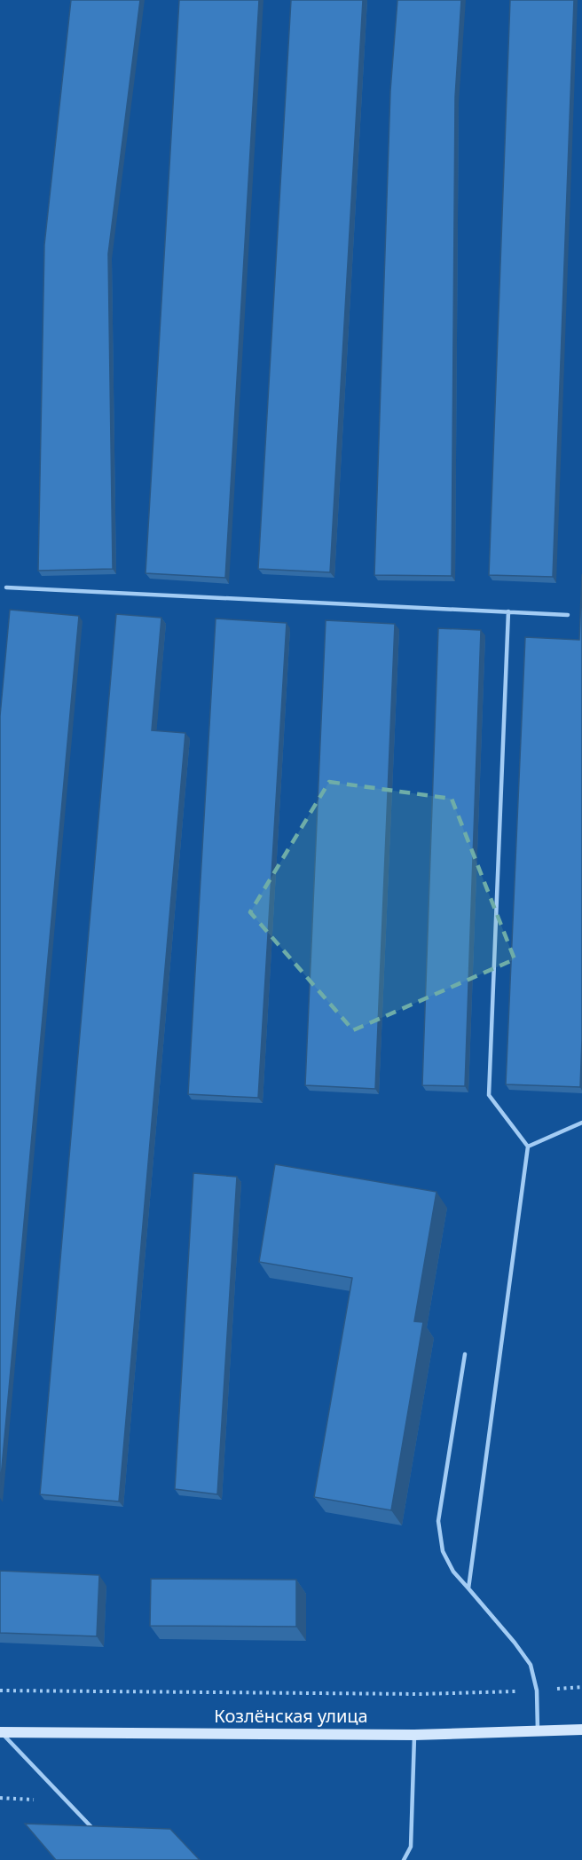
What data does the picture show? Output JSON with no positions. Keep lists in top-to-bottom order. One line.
{"streets":{"street":["Козлёнская улица"]}}
